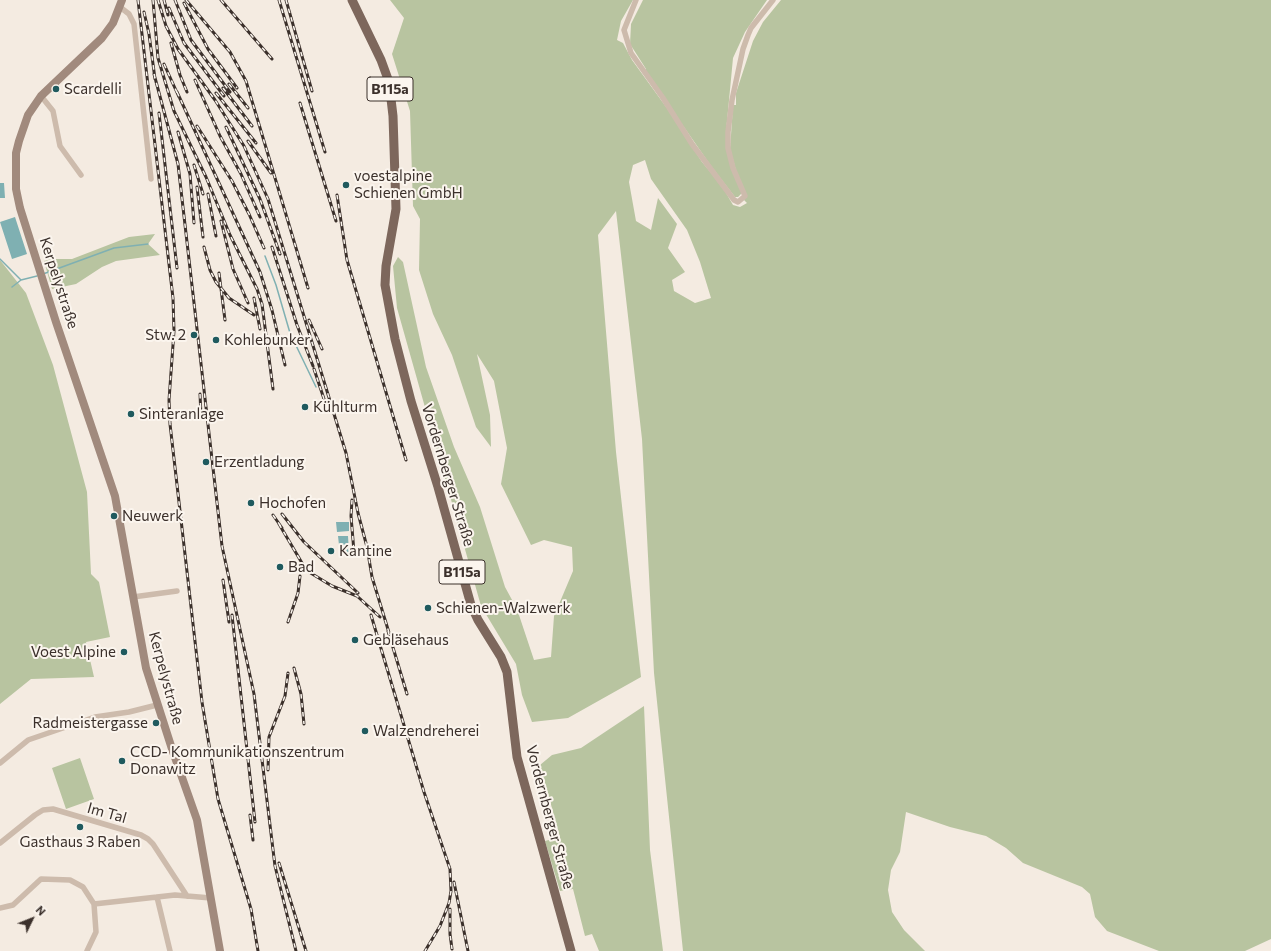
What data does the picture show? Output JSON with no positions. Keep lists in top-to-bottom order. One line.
{"streets":{"main road":["B115a","Kerpelystraße","Vordernberger Straße"],"street":["Im Tal"]},"places":["Scardelli","voestalpine Schienen GmbH","Stw. 2","Kohlebunker","Kühlturm","Sinteranlage","Erzentladung","Hochofen","Neuwerk","Kantine","Bad","Schienen-Walzwerk","Gebläsehaus","Voest Alpine","Radmeistergasse","Walzendreherei","CCD- Kommunikationszentrum Donawitz","Gasthaus 3 Raben"],"north":"top right"}
